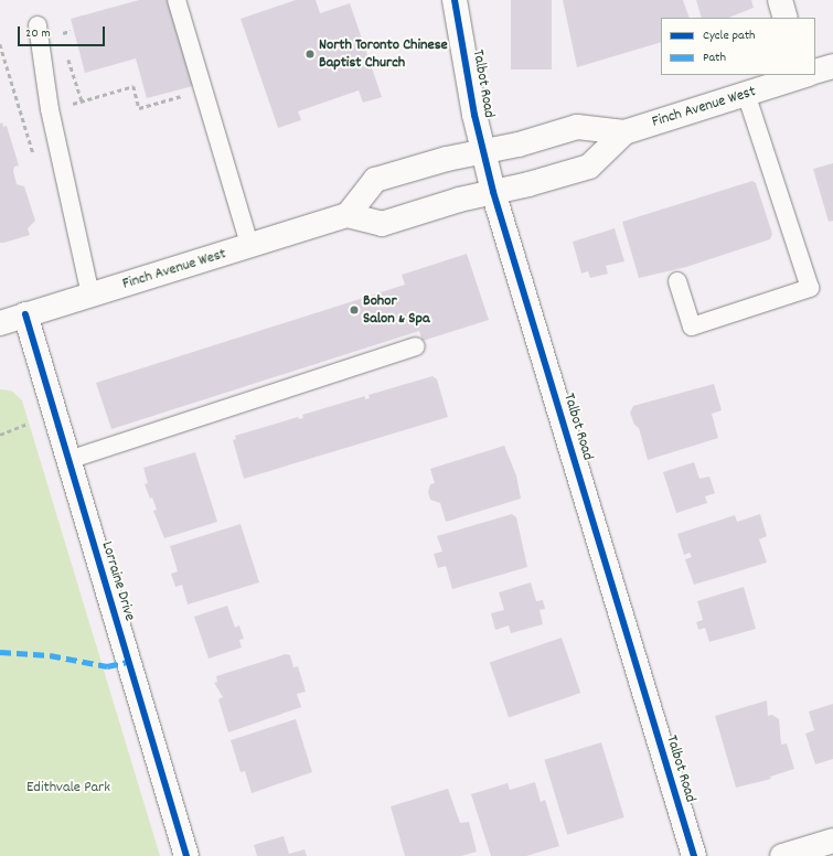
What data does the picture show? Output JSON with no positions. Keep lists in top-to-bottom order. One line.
{"streets":{"street":["Talbot Road","Finch Avenue West","Lorraine Drive"]},"crossings":[["Talbot Road","Finch Avenue West"],["Finch Avenue West","Lorraine Drive"]],"parks":["Edithvale Park"],"places":["North Toronto Chinese Baptist Church","Bohor Salon & Spa"],"legend":["Cycle path","Path"],"scale_bar":"20 m"}
